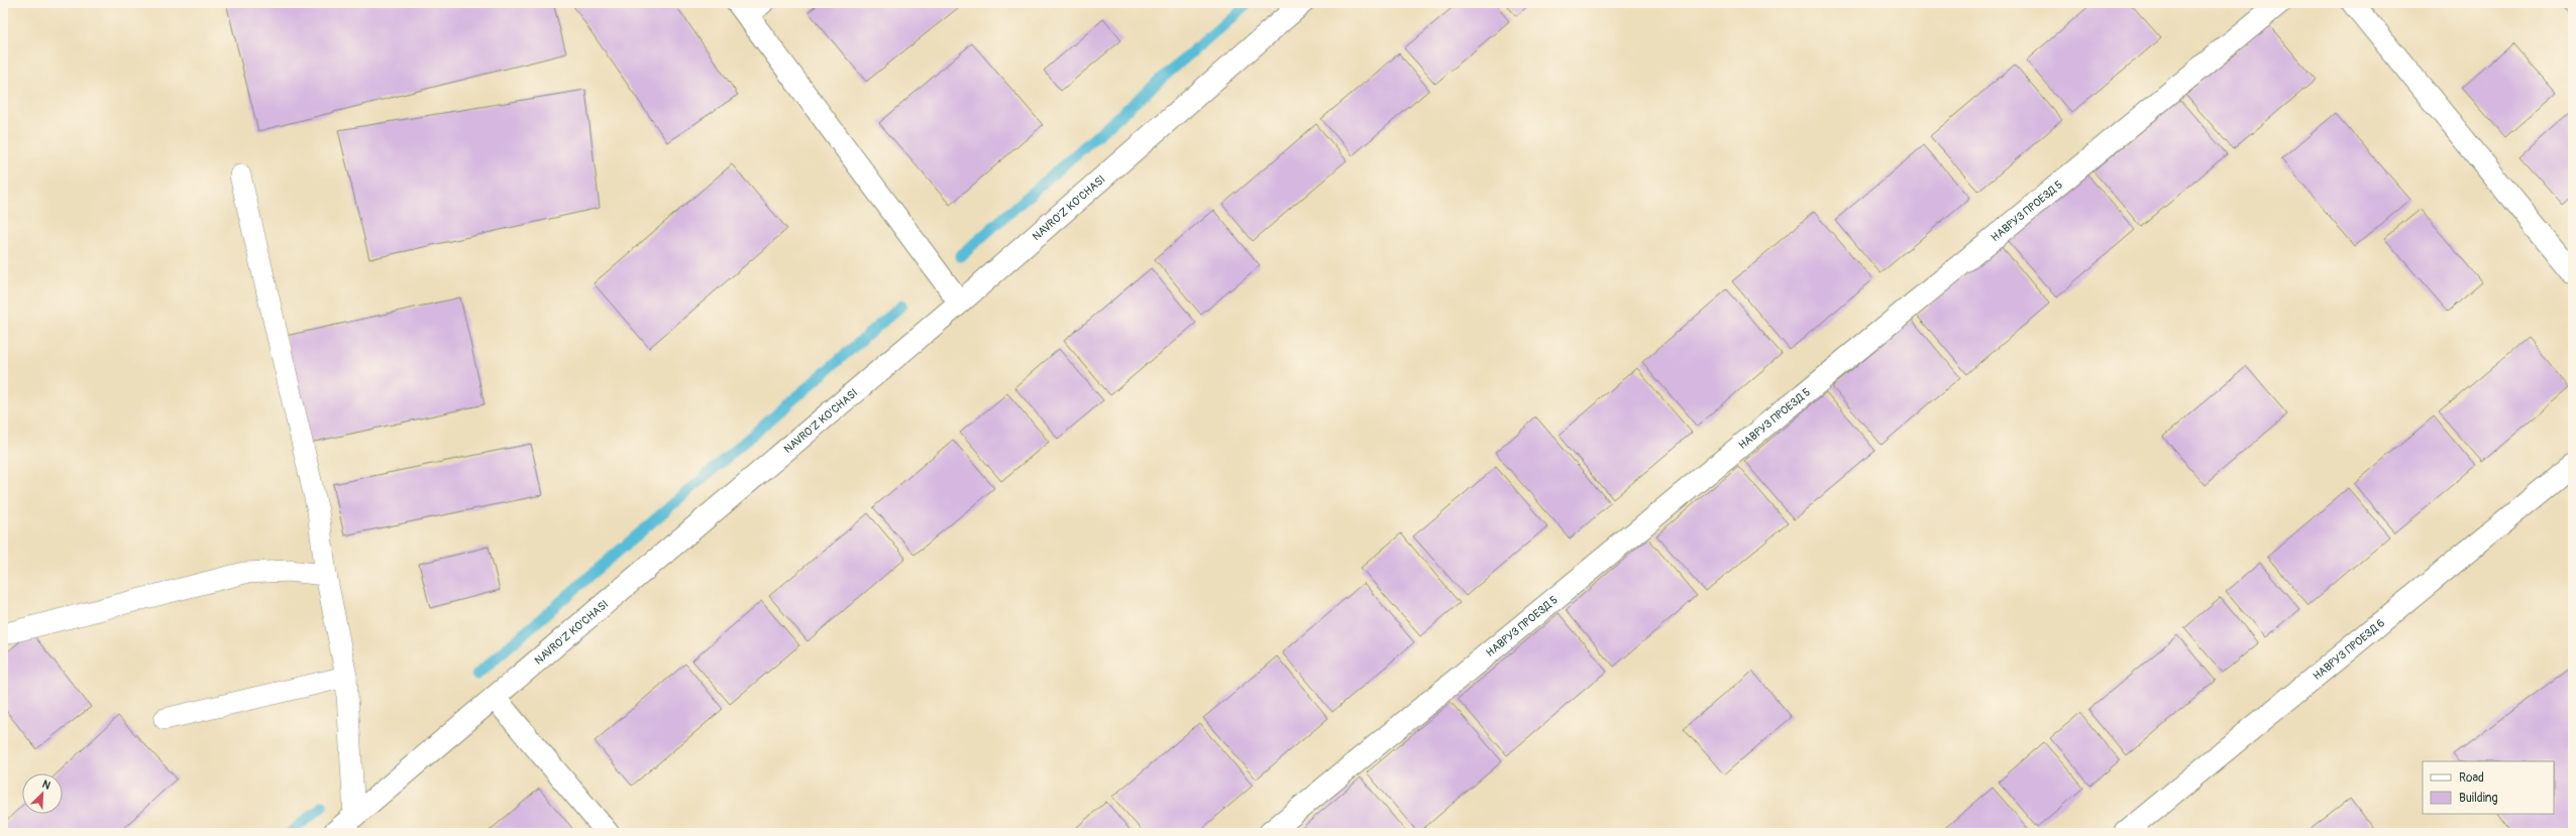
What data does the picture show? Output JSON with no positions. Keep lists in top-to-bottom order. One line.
{"streets":{"street":["NAVRO'Z KO'CHASI","НАВРУЗ ПРОЕЗД 5","НАВРУЗ ПРОЕЗД 6"]},"legend":["Road","Building"],"north":"top right"}
